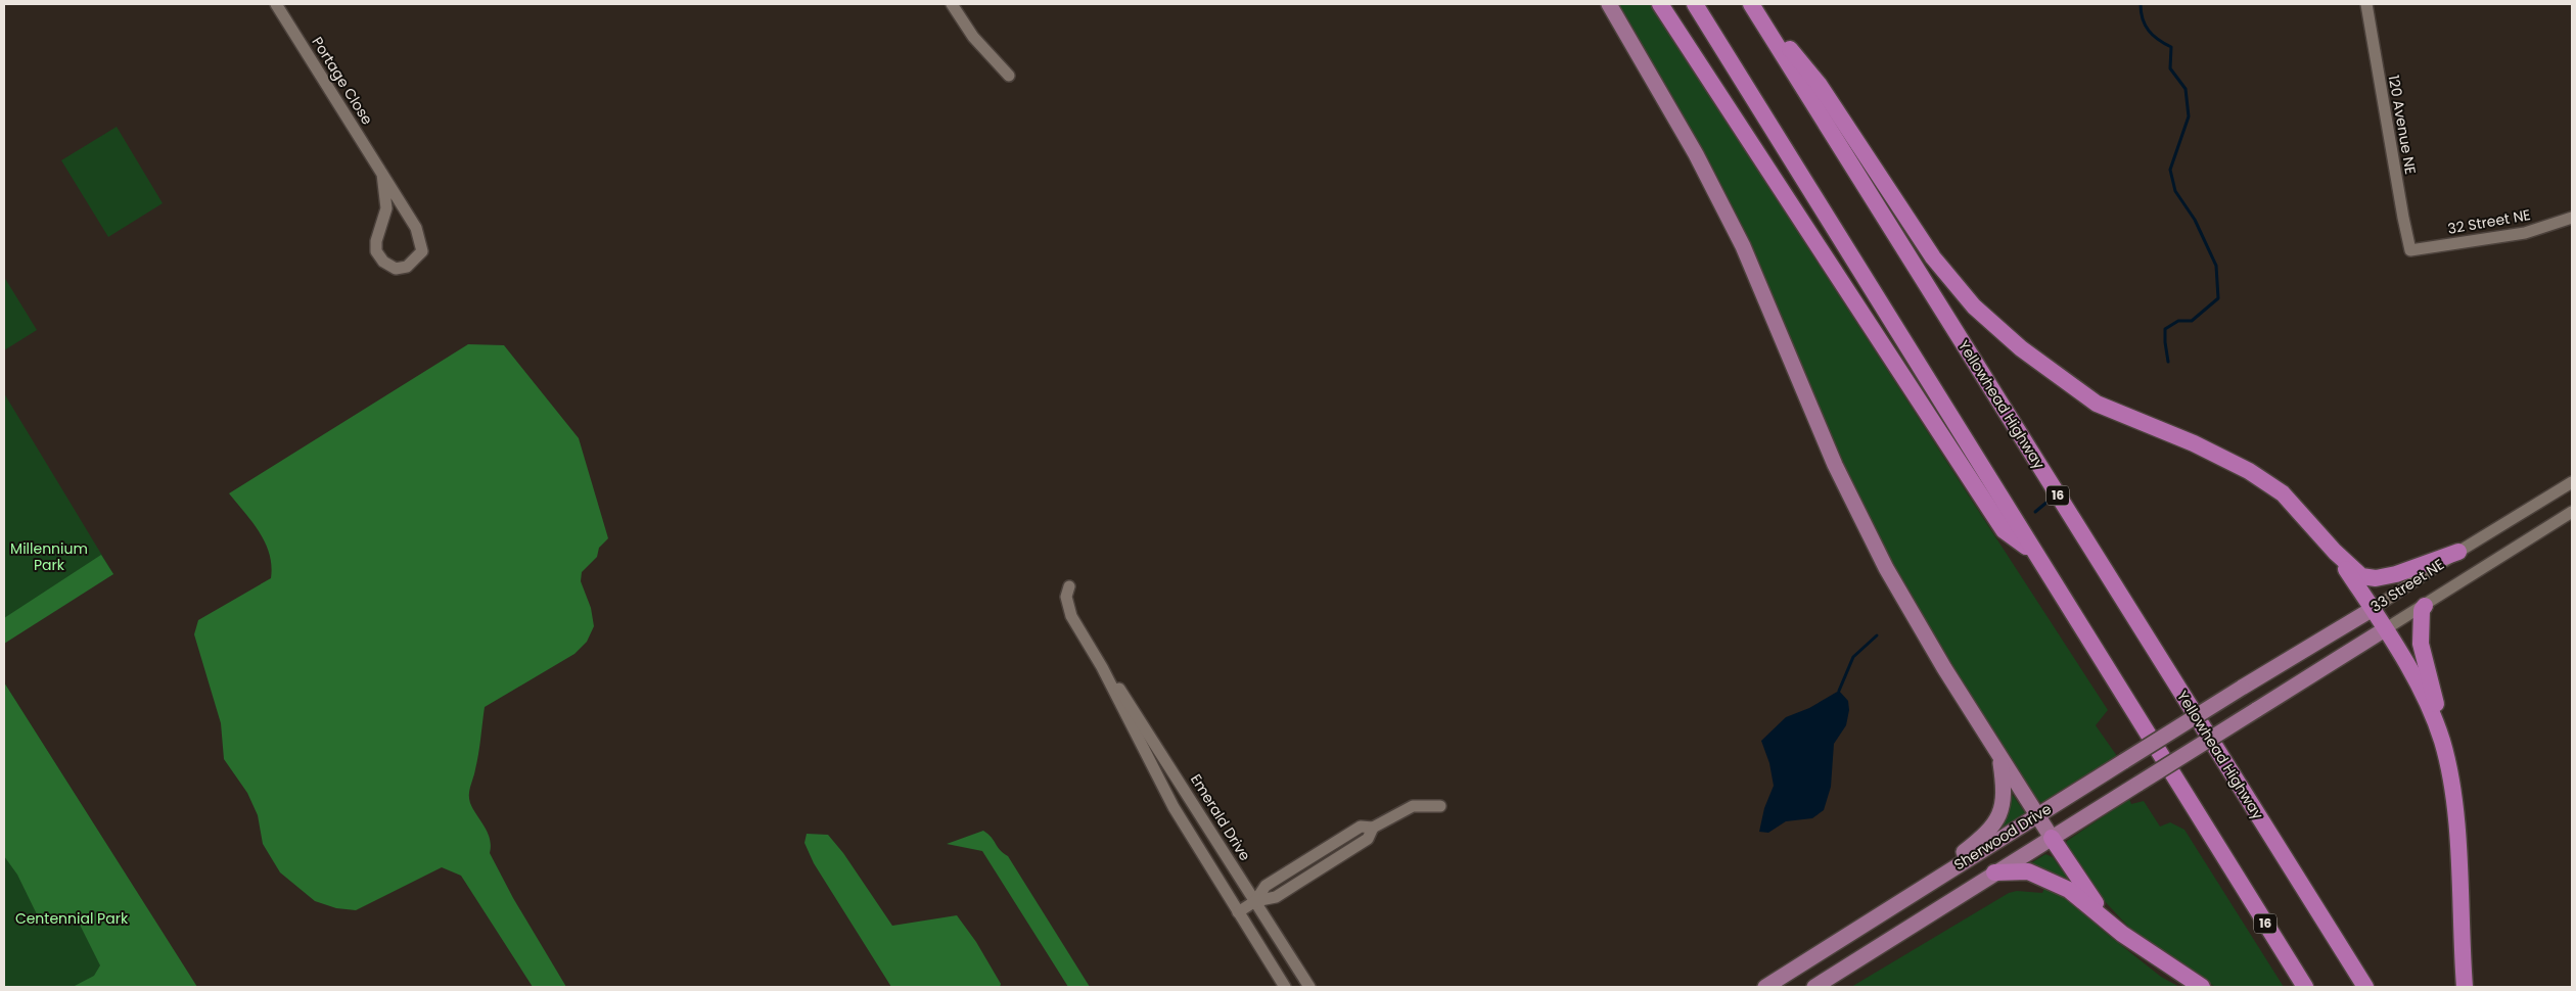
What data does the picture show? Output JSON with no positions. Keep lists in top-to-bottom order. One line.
{"streets":{"highway":["Yellowhead Highway","16"],"main road":["33 Street NE","Sherwood Drive"],"street":["Portage Close","120 Avenue NE","32 Street NE","Emerald Drive"]},"crossings":[["120 Avenue NE","32 Street NE"],["33 Street NE","Sherwood Drive"]],"parks":["Millennium Park","Centennial Park"]}
